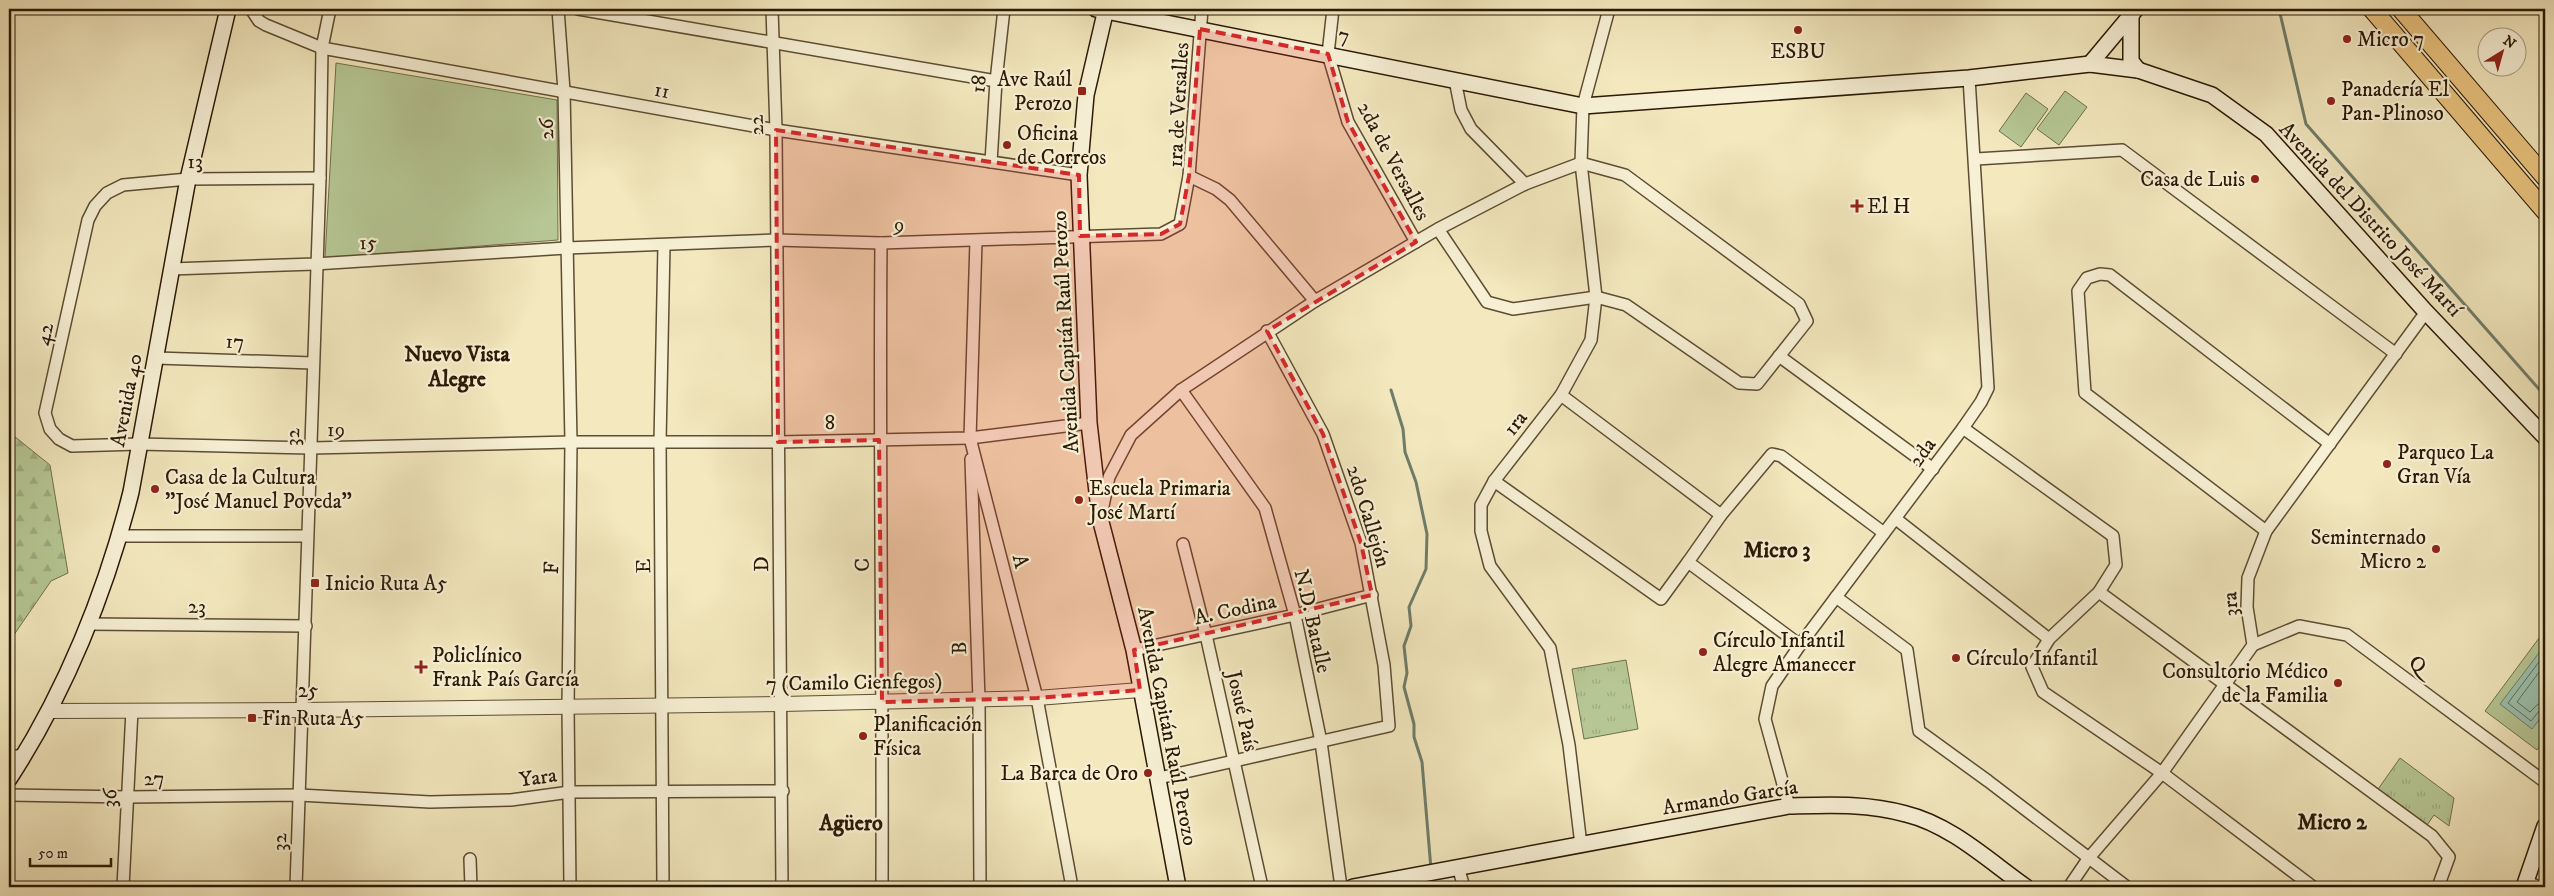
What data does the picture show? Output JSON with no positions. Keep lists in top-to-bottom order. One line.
{"streets":{"main road":["7","Avenida del Distrito José Martí","Avenida Capitán Raúl Perozo","Avenida 40","Armando García"],"street":["18","11","1ra de Versalles","22","26","13","2da de Versalles","9","15","42","17","8","1ra","19","32","2da","2do Callejón","A","D","C","E","F","3ra","23","A. Codina","N.D. Batalle","B","Q","7 (Camilo Cienfegos)","25","Josué País","Yara","27","36"]},"crossings":[["7","1ra de Versalles"],["7","2da de Versalles"],["7","Avenida del Distrito José Martí"],["7","Avenida Capitán Raúl Perozo"],["7","1ra"],["7","2da"],["18","11"],["11","22"],["11","26"],["11","Avenida Capitán Raúl Perozo"],["11","32"],["1ra de Versalles","9"],["22","9"],["22","D"],["26","9"],["26","15"],["26","F"],["13","42"],["13","Avenida 40"],["13","32"],["Avenida del Distrito José Martí","2da"],["Avenida del Distrito José Martí","3ra"],["9","15"],["9","Avenida Capitán Raúl Perozo"],["9","A"],["9","D"],["9","C"],["9","E"],["9","F"],["15","Avenida 40"],["15","32"],["15","F"],["Avenida Capitán Raúl Perozo","8"],["Avenida Capitán Raúl Perozo","A. Codina"],["Avenida Capitán Raúl Perozo","7 (Camilo Cienfegos)"],["42","19"],["17","Avenida 40"],["17","32"],["Avenida 40","19"],["Avenida 40","23"],["Avenida 40","25"],["8","19"],["8","A"],["8","D"],["8","C"],["8","E"],["8","F"],["8","B"],["1ra","Armando García"],["19","32"],["19","F"],["32","23"],["32","25"],["32","Yara"],["32","27"],["2da","Armando García"],["2do Callejón","A. Codina"],["2do Callejón","N.D. Batalle"],["A","B"],["A","7 (Camilo Cienfegos)"],["D","7 (Camilo Cienfegos)"],["D","Yara"],["C","7 (Camilo Cienfegos)"],["E","7 (Camilo Cienfegos)"],["E","Yara"],["F","7 (Camilo Cienfegos)"],["F","25"],["F","Yara"],["3ra","Q"],["A. Codina","N.D. Batalle"],["A. Codina","Josué País"],["B","7 (Camilo Cienfegos)"],["7 (Camilo Cienfegos)","25"],["25","36"],["Yara","27"],["27","36"]],"districts":["Nuevo Vista Alegre","Micro 3","Micro 2","Agüero"],"places":{"other":["ESBU","Micro 7","Panadería El Pan-Plinoso","Oficina de Correos","Casa de Luis","Parqueo La Gran Vía","Casa de la Cultura \"José Manuel Poveda\"","Escuela Primaria José Martí","Seminternado Micro 2","Círculo Infantil Alegre Amanecer","Círculo Infantil","Consultorio Médico de la Familia","Planificación Física","La Barca de Oro"],"transit":["Ave Raúl Perozo","Inicio Ruta A5","Fin Ruta A5"],"health":["El H","Policlínico Frank País García"]},"scale_bar":"50 m","north":"top right"}
